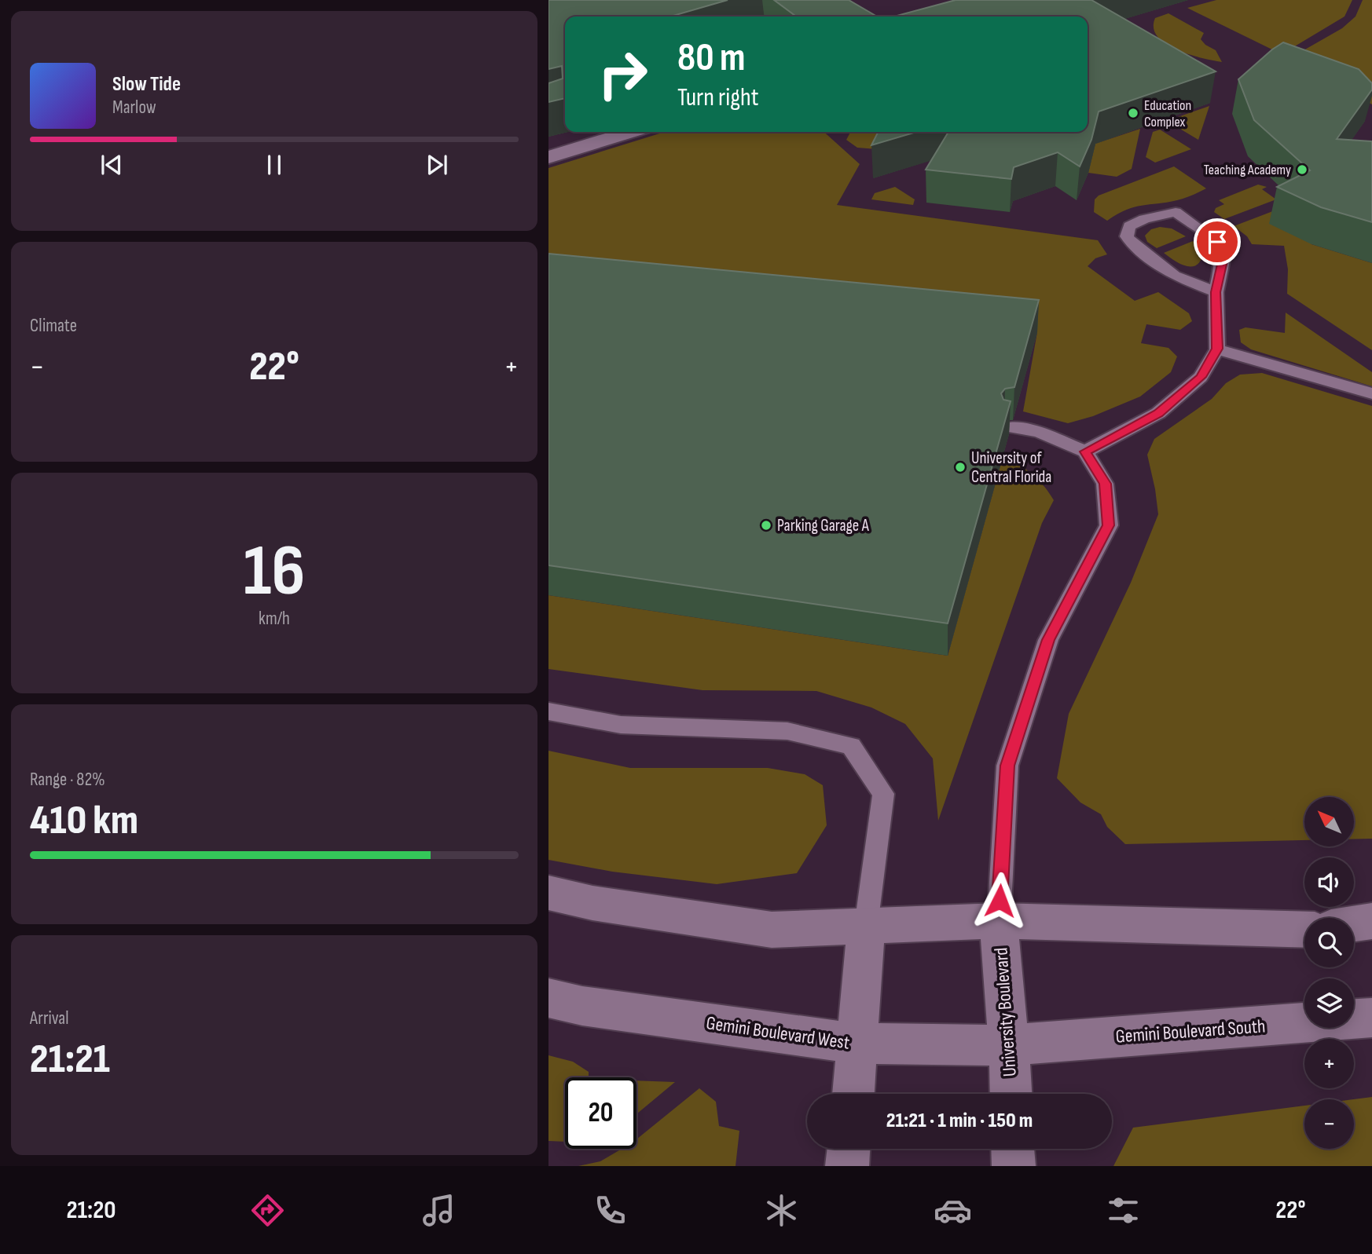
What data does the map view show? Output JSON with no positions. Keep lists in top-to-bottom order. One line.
{"streets":{"street":["University Boulevard","Gemini Boulevard South","Gemini Boulevard West"]},"crossings":[["University Boulevard","Gemini Boulevard South"],["University Boulevard","Gemini Boulevard West"],["Gemini Boulevard South","Gemini Boulevard West"]],"places":["Education Complex","Teaching Academy","University of Central Florida","Parking Garage A"],"north":"top left","page":{"turn":["80 m","Turn right"],"song":["Slow Tide","Marlow"],"tile":["Climate",["16","km/h"],["Range · 82%","410 km"],["Arrival","21:21"]],"heat":["−","22°","+"],"map_buttons":["+","−"],"limit":"20","trip":"21:21 · 1 min · 150 m","tabs":["21:20","22°"]}}
